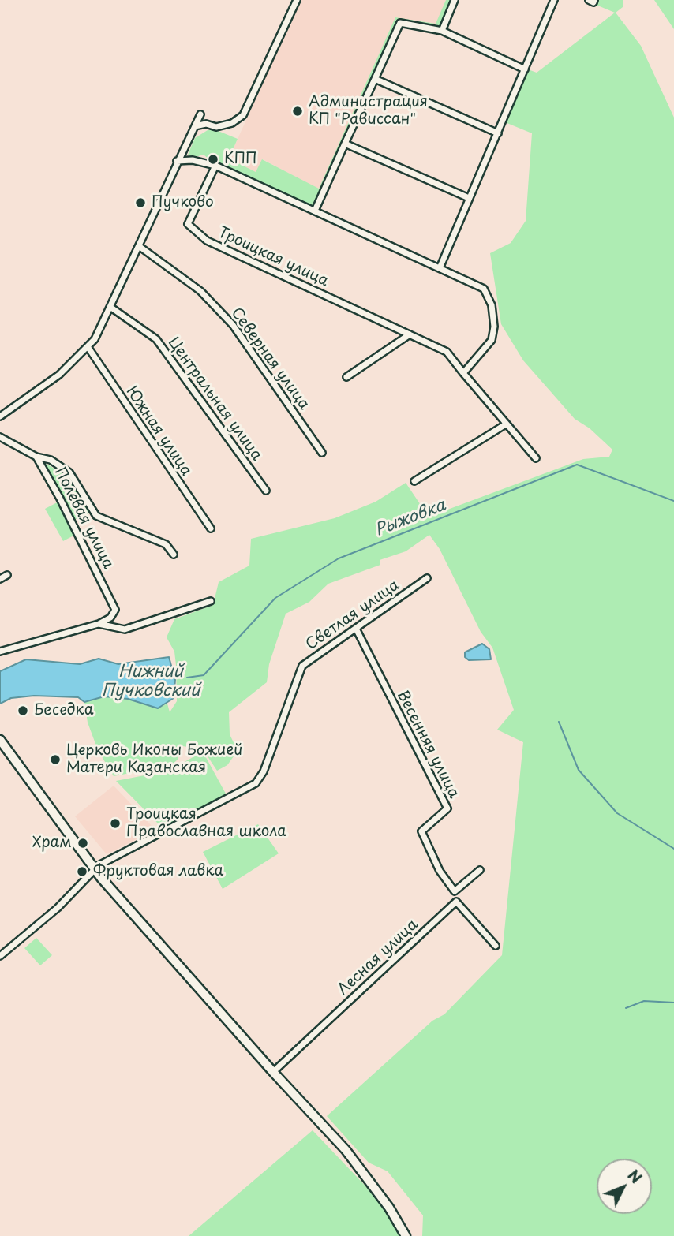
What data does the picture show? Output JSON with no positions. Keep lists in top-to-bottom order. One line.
{"streets":{"street":["Троицкая улица","Северная улица","Центральная улица","Южная улица","Полевая улица","Светлая улица","Весенняя улица","Лесная улица"]},"crossings":[["Светлая улица","Весенняя улица"]],"water":["Рыжовка","Нижний Пучковский"],"places":["Администрация КП \"Рависсан\"","КПП","Пучково","Беседка","Церковь Иконы Божией Матери Казанская","Троицкая Православная школа","Храм","Фруктовая лавка"],"north":"top right"}
